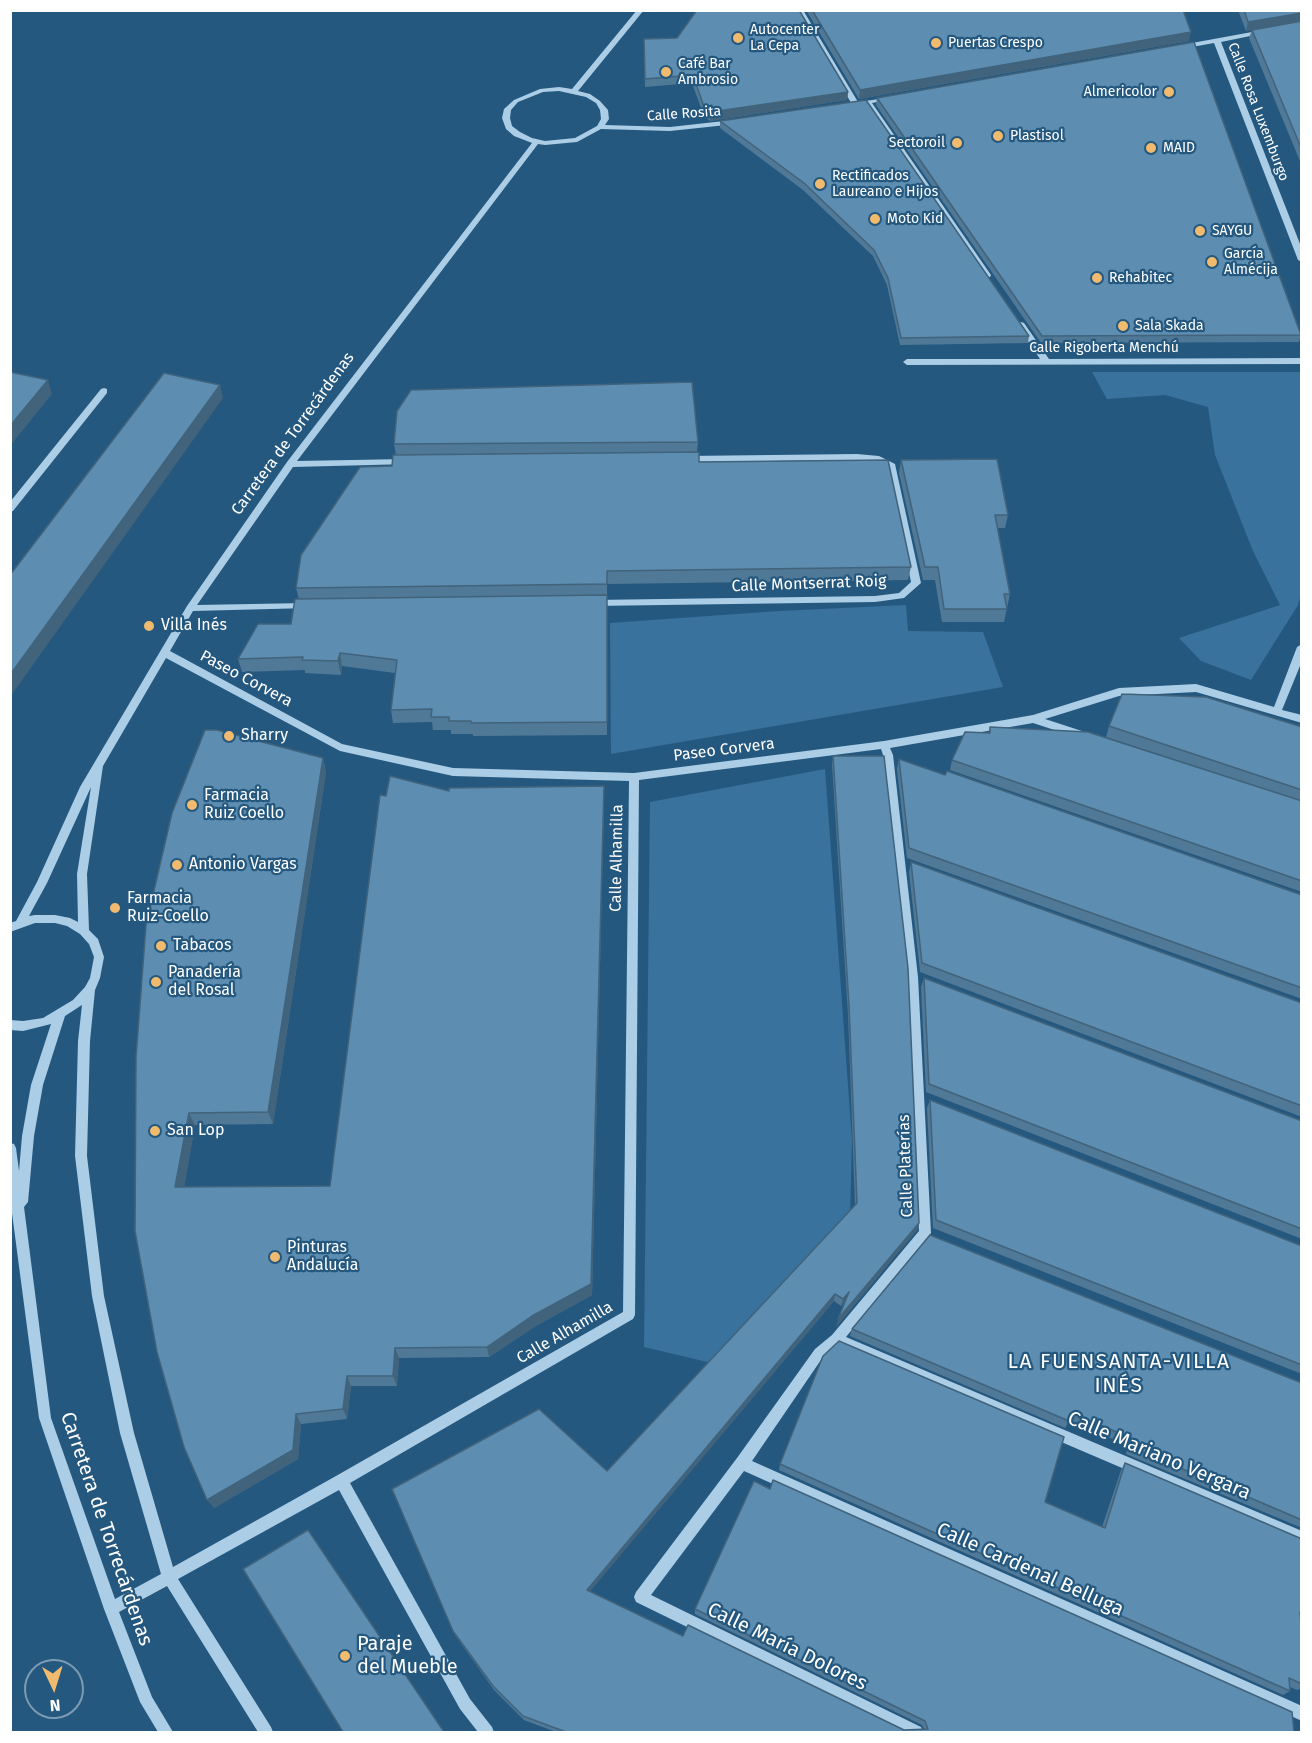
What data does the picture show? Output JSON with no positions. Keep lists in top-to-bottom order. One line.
{"streets":{"street":["Calle Rosa Luxemburgo","Calle Rosita","Calle Rigoberta Menchú","Carretera de Torrecárdenas","Calle Montserrat Roig","Paseo Corvera","Calle Alhamilla","Calle Platerías","Calle Mariano Vergara","Calle Cardenal Belluga","Calle María Dolores"]},"crossings":[["Carretera de Torrecárdenas","Paseo Corvera"],["Carretera de Torrecárdenas","Calle Alhamilla"],["Paseo Corvera","Calle Alhamilla"],["Paseo Corvera","Calle Platerías"],["Calle Platerías","Calle Mariano Vergara"],["Calle Platerías","Calle Cardenal Belluga"],["Calle Platerías","Calle María Dolores"]],"districts":["LA FUENSANTA-VILLA INÉS"],"places":["Autocenter La Cepa","Puertas Crespo","Café Bar Ambrosio","Almericolor","Plastisol","Sectoroil","MAID","Rectificados Laureano e Hijos","Moto Kid","SAYGU","García Almécija","Rehabitec","Sala Skada","Villa Inés","Sharry","Farmacia Ruiz Coello","Antonio Vargas","Farmacia Ruiz-Coello","Tabacos","Panadería del Rosal","San Lop","Pinturas Andalucía","Paraje del Mueble"],"north":"bottom"}
